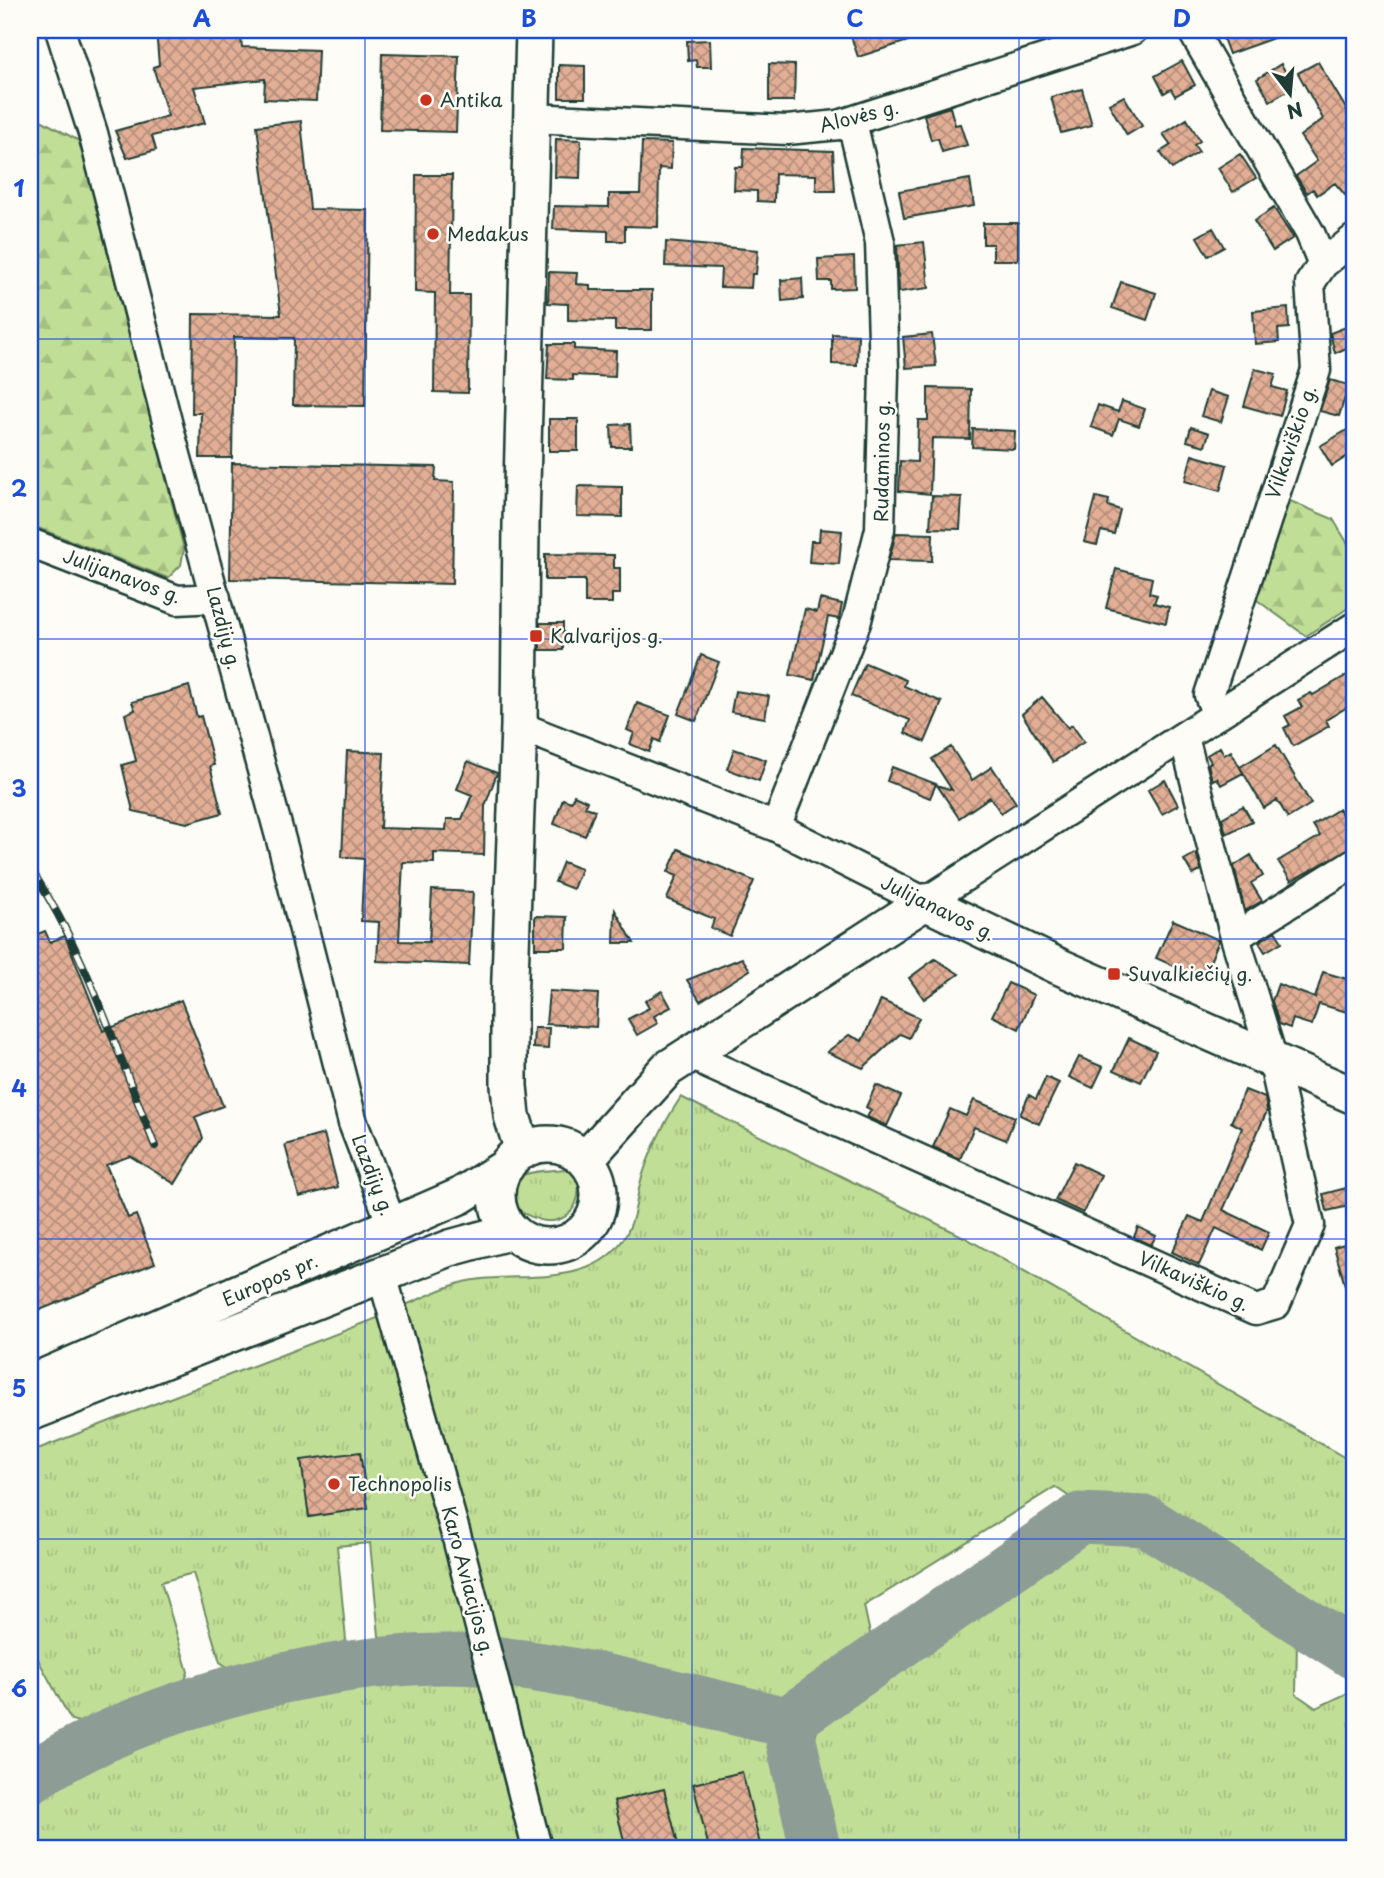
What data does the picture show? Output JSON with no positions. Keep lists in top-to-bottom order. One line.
{"streets":{"main road":["Julijanavos g.","Europos pr."],"street":["Alovės g.","Vilkaviškio g.","Rudaminos g.","Lazdijų g.","Karo Aviacijos g."]},"crossings":[["Alovės g.","Rudaminos g."],["Vilkaviškio g.","Julijanavos g."],["Rudaminos g.","Julijanavos g."],["Julijanavos g.","Lazdijų g."],["Lazdijų g.","Europos pr."],["Europos pr.","Karo Aviacijos g."]],"places":{"other":["Antika","Medakus","Technopolis"],"transit":["Kalvarijos g.","Suvalkiečių g."]},"north":"bottom","grid":{"columns":["A","B","C","D"],"rows":["1","2","3","4","5","6"]}}
